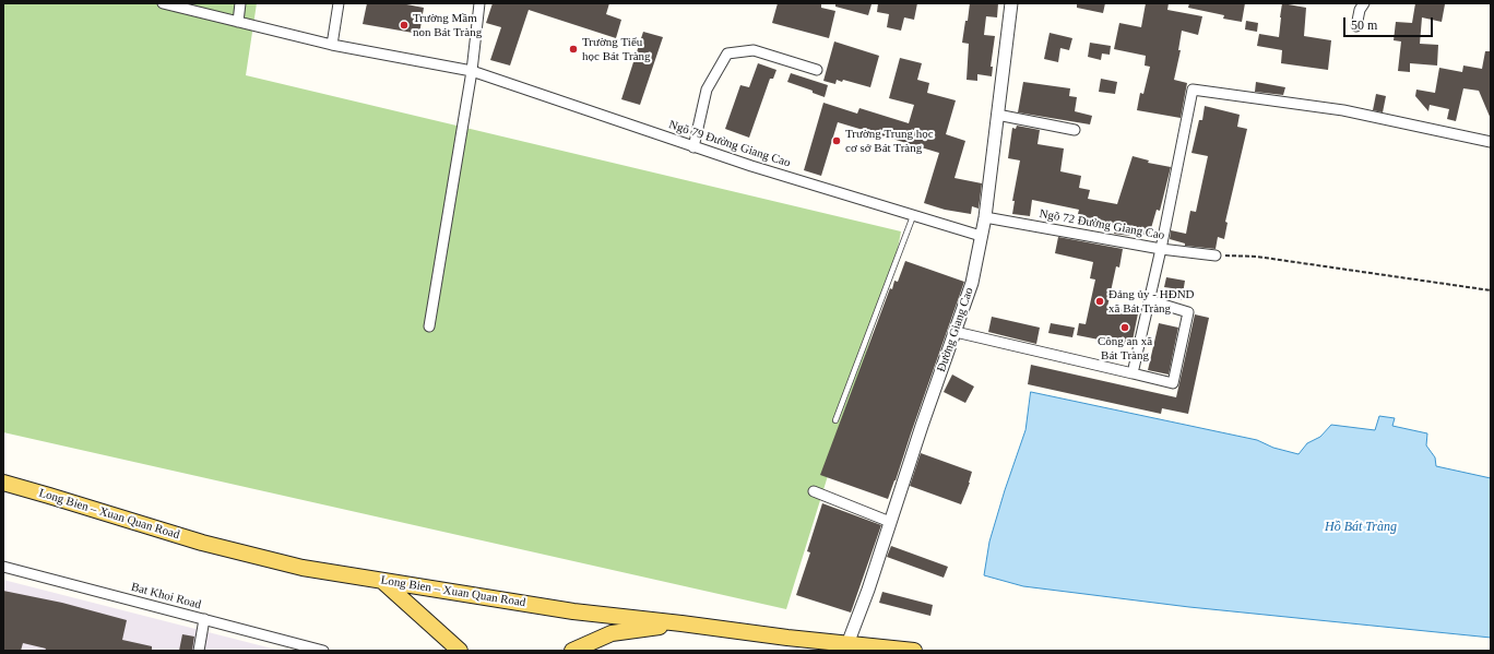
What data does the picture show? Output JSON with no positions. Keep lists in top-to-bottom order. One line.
{"streets":{"main road":["Long Bien – Xuan Quan Road"],"street":["Ngõ 79 Đường Giang Cao","Ngõ 72 Đường Giang Cao","Đường Giang Cao","Bat Khoi Road"]},"crossings":[["Ngõ 79 Đường Giang Cao","Đường Giang Cao"],["Ngõ 72 Đường Giang Cao","Đường Giang Cao"],["Đường Giang Cao","Long Bien – Xuan Quan Road"]],"water":["Hồ Bát Tràng"],"places":["Trường Mầm non Bát Tràng","Trường Tiểu học Bát Tràng","Trường Trung học cơ sở Bát Tràng","Đảng ủy - HĐND xã Bát Tràng","Công an xã Bát Tràng"],"scale_bar":"50 m"}
